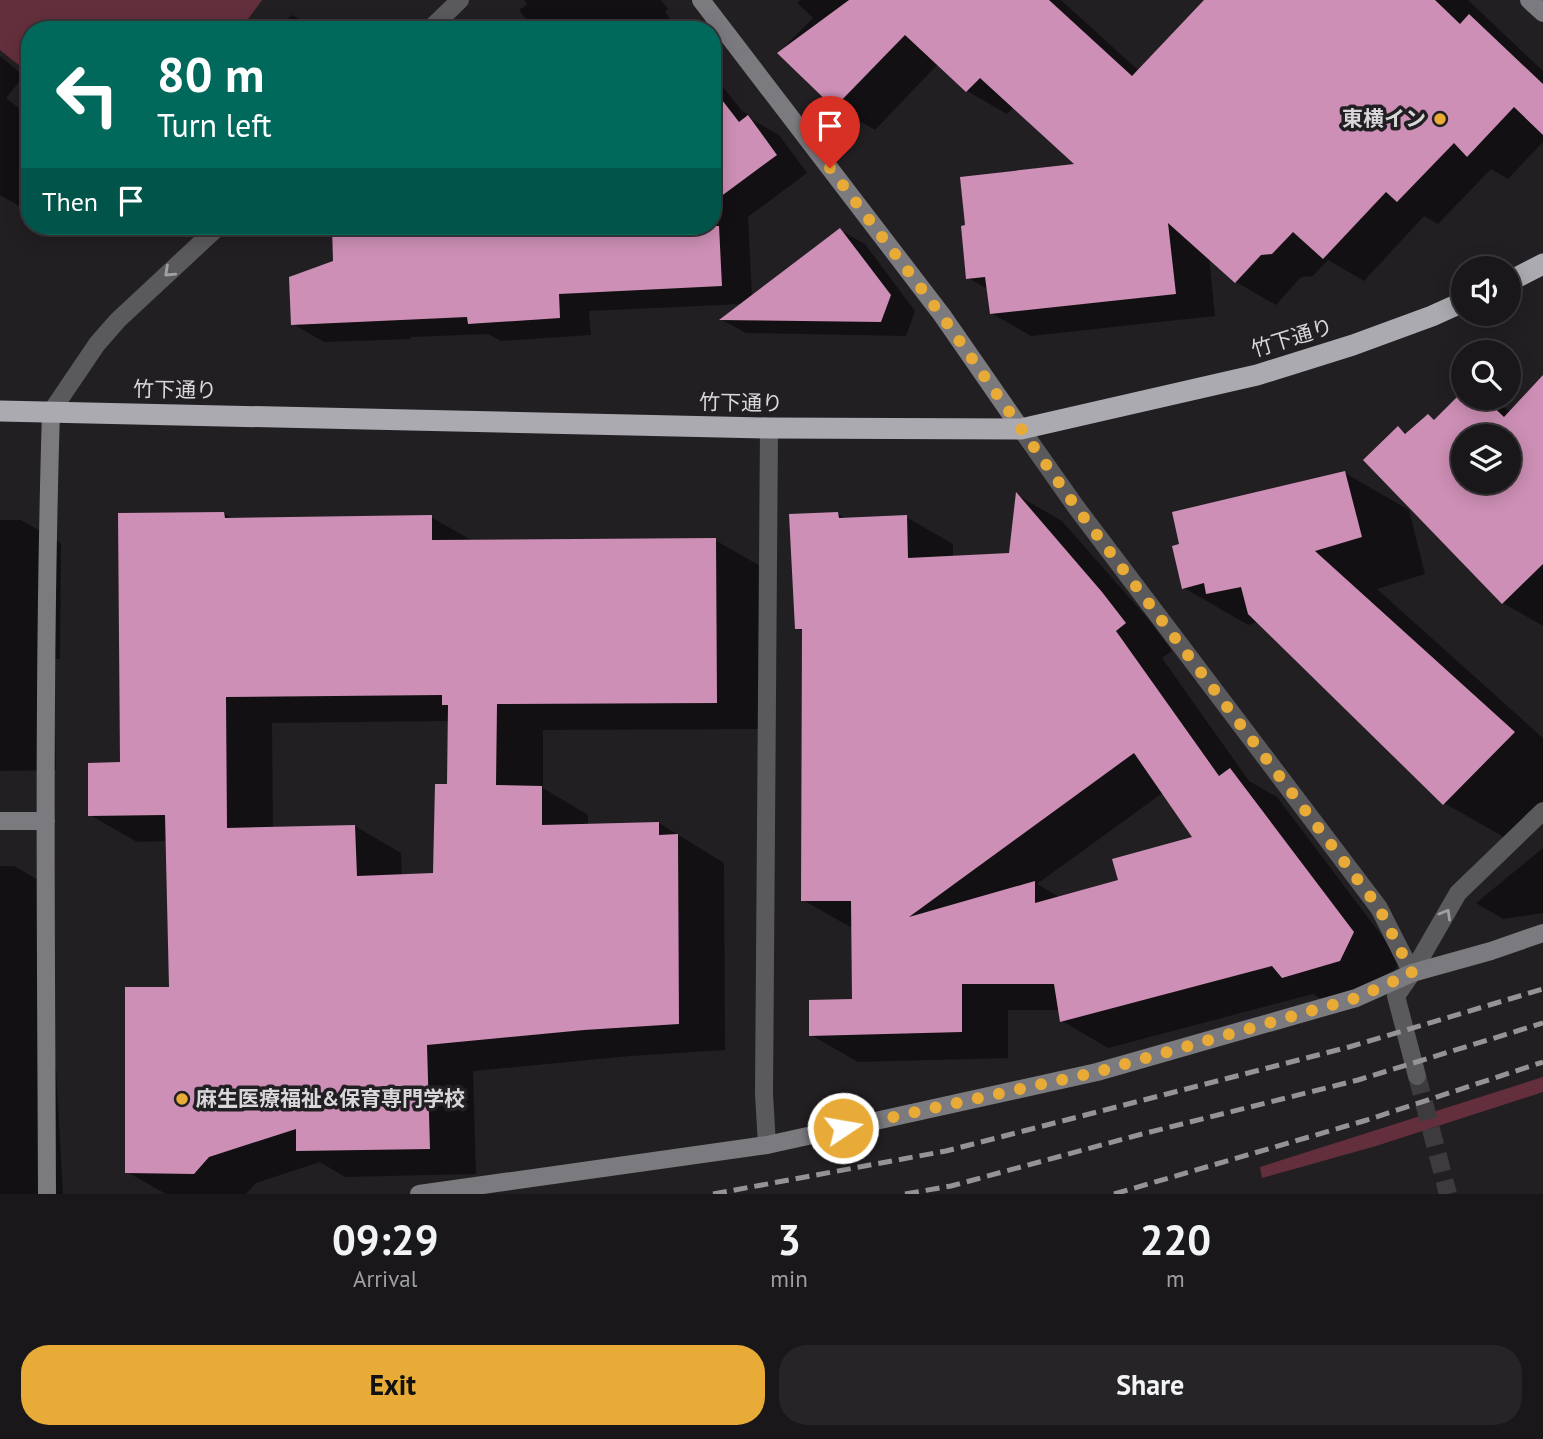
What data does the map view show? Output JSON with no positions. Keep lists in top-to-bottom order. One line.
{"streets":{"highway":["竹下通り"]},"places":["東横イン","麻生医療福祉&保育専門学校"],"page":{"turn":["80 m","Turn left"],"then":"Then","eta":["09:29","Arrival","3","min","220","m"],"buttons":["Exit","Share"]}}
